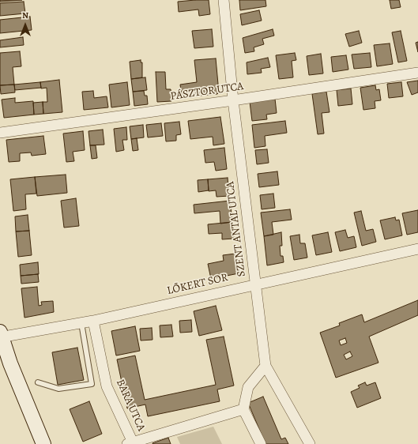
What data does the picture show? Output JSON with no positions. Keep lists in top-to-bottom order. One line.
{"streets":{"street":["PÁSZTOR UTCA","SZENT ANTAL UTCA","LŐKERT SOR","BARA UTCA"]},"crossings":[["PÁSZTOR UTCA","SZENT ANTAL UTCA"],["SZENT ANTAL UTCA","LŐKERT SOR"],["LŐKERT SOR","BARA UTCA"]],"north":"top"}
